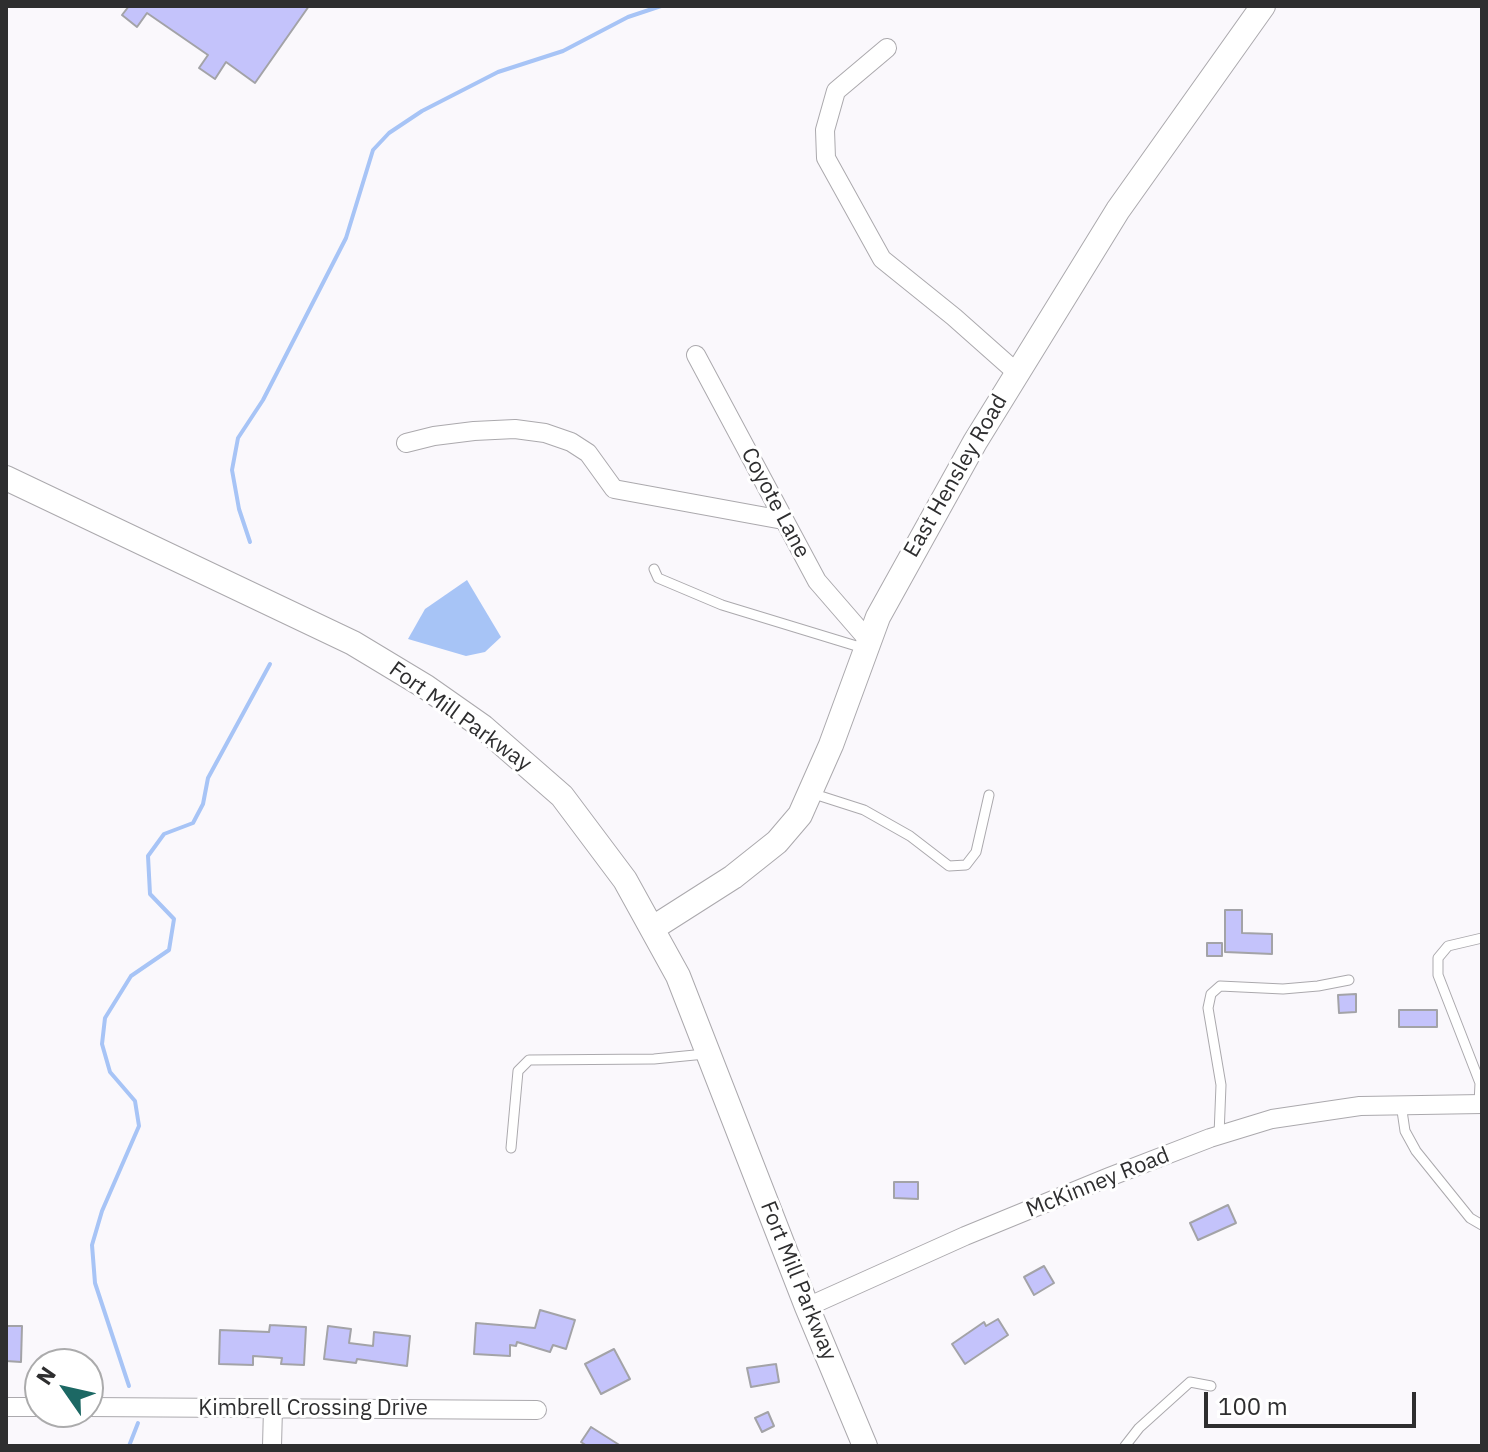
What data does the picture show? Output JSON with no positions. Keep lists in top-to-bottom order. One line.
{"streets":{"main road":["East Hensley Road","Fort Mill Parkway"],"street":["Coyote Lane","McKinney Road","Kimbrell Crossing Drive"]},"crossings":[["East Hensley Road","Coyote Lane"],["East Hensley Road","Fort Mill Parkway"],["Fort Mill Parkway","McKinney Road"]],"scale_bar":"100 m","north":"top left"}
